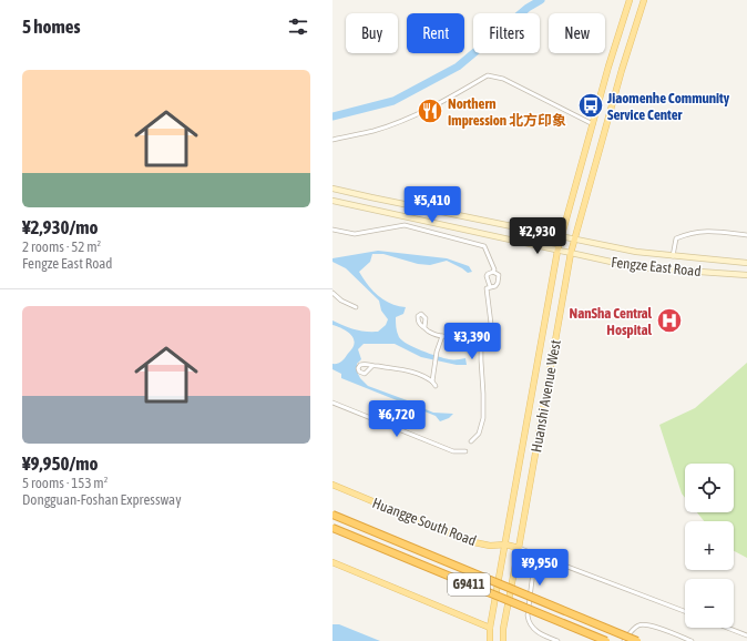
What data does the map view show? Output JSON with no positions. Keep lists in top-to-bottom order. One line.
{"streets":{"highway":["G9411"],"main road":["Fengze East Road","Huanshi Avenue West","Huangge South Road"]},"crossings":[["Fengze East Road","Huanshi Avenue West"],["Huanshi Avenue West","Huangge South Road"]],"places":{"bus stop":["Jiaomenhe Community Service Center"],"restaurant":["Northern Impression 北方印象"],"hospital":["NanSha Central Hospital"]},"page":{"heading":"5 homes","chip":["Buy","Rent","Filters","New"],"list":[{"name":"¥2,930/mo","note":"2 rooms · 52 m² · Fengze East Road"},{"name":"¥9,950/mo","note":"5 rooms · 153 m² · Dongguan-Foshan Expressway"}],"price":["¥5,410","¥2,930","¥3,390","¥6,720","¥9,950"],"map_buttons":["+","−"]}}
